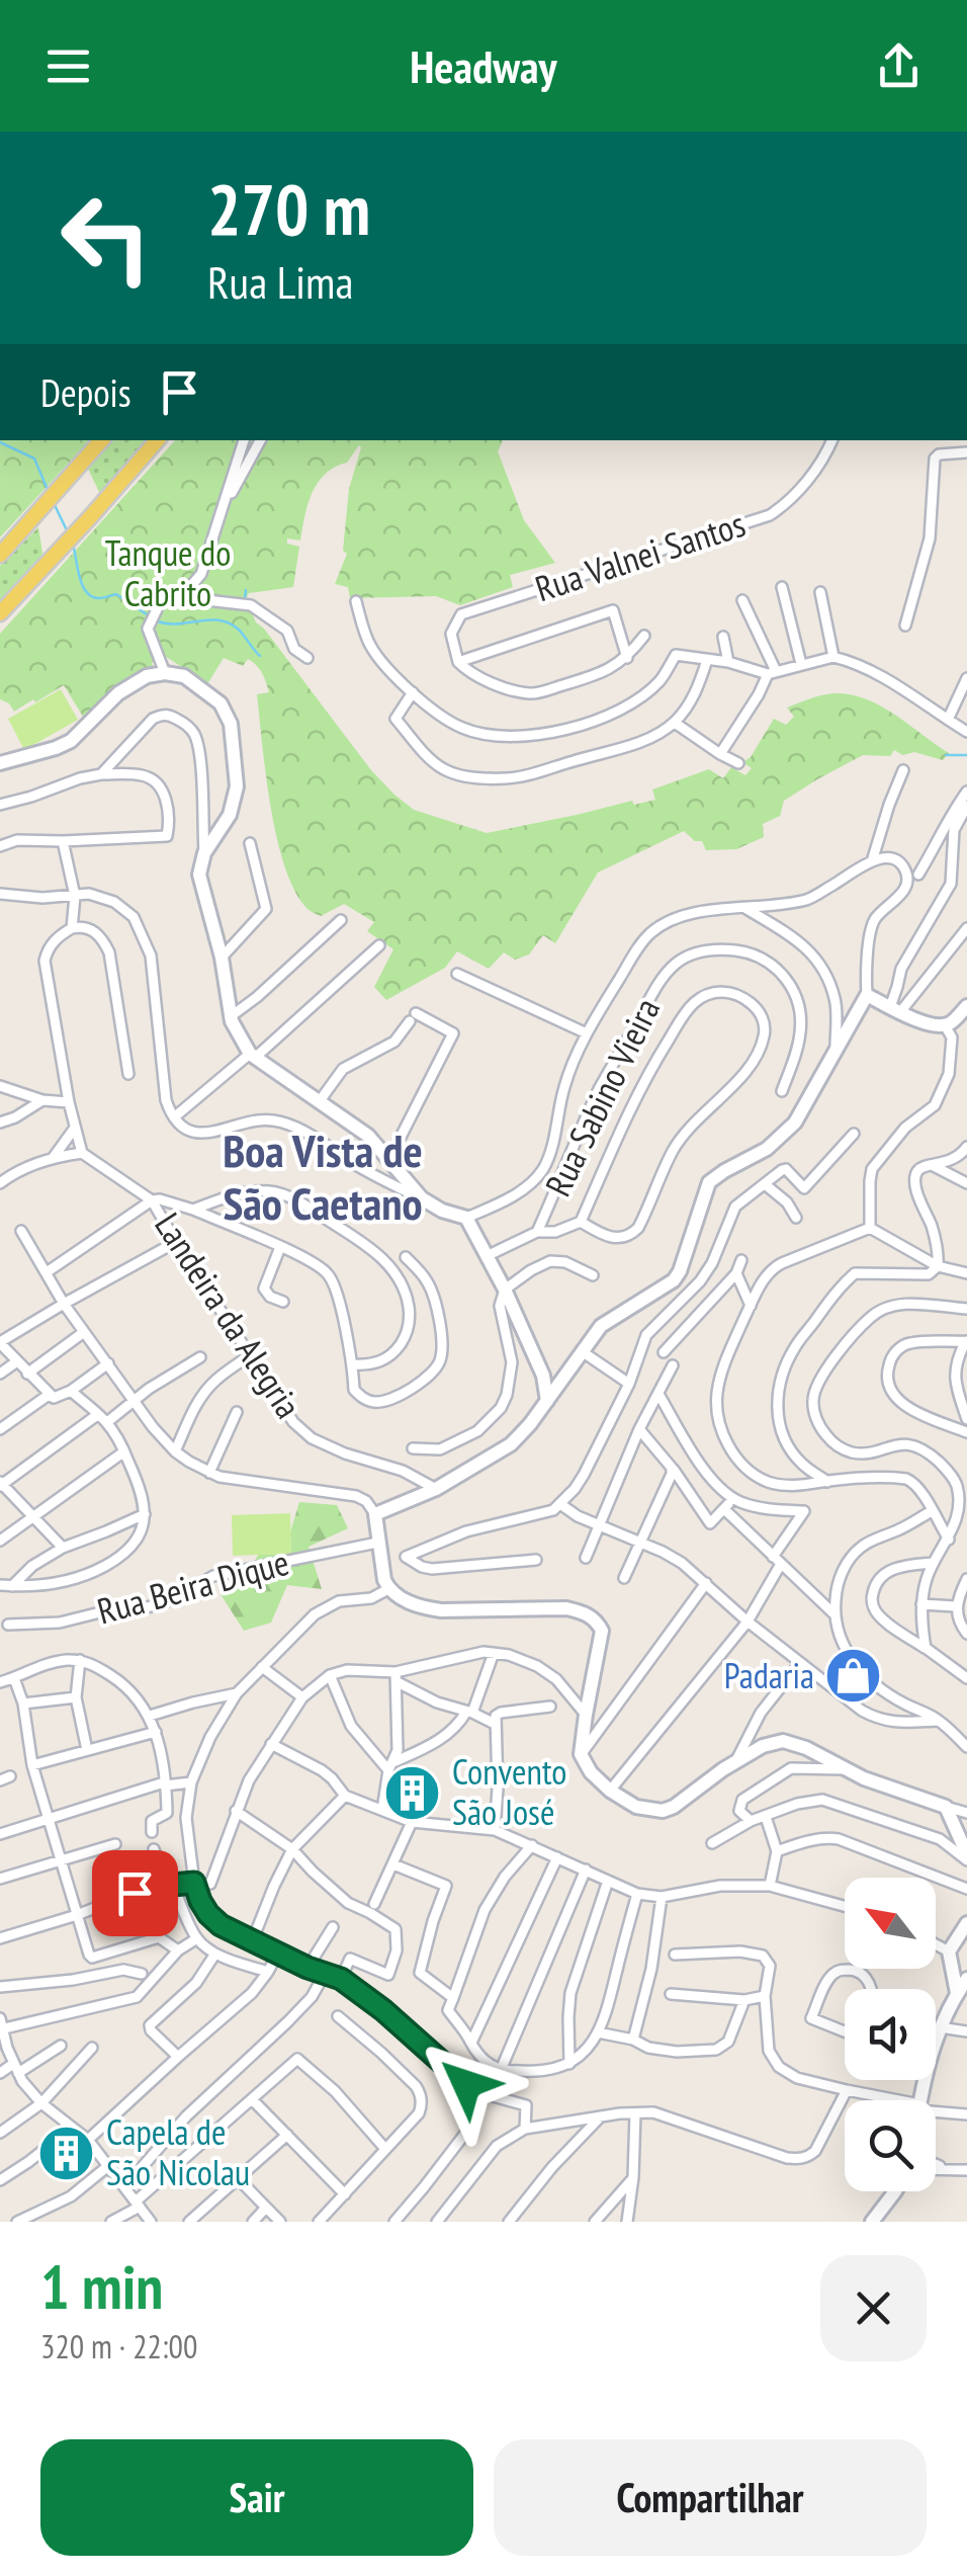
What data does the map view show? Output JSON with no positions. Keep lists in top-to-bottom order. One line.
{"streets":{"street":["Rua Valnei Santos","Rua Sabino Vieira","Landeira da Alegria","Rua Beira Dique"]},"districts":["Boa Vista de São Caetano"],"parks":["Tanque do Cabrito"],"places":{"shop":["Padaria"],"building":["Convento São José","Capela de São Nicolau"]},"north":"top left","page":{"header":"Headway","turn":["270 m","Rua Lima"],"then":"Depois","heading":["1 min","320 m · 22:00"],"buttons":["Sair","Compartilhar"]}}
